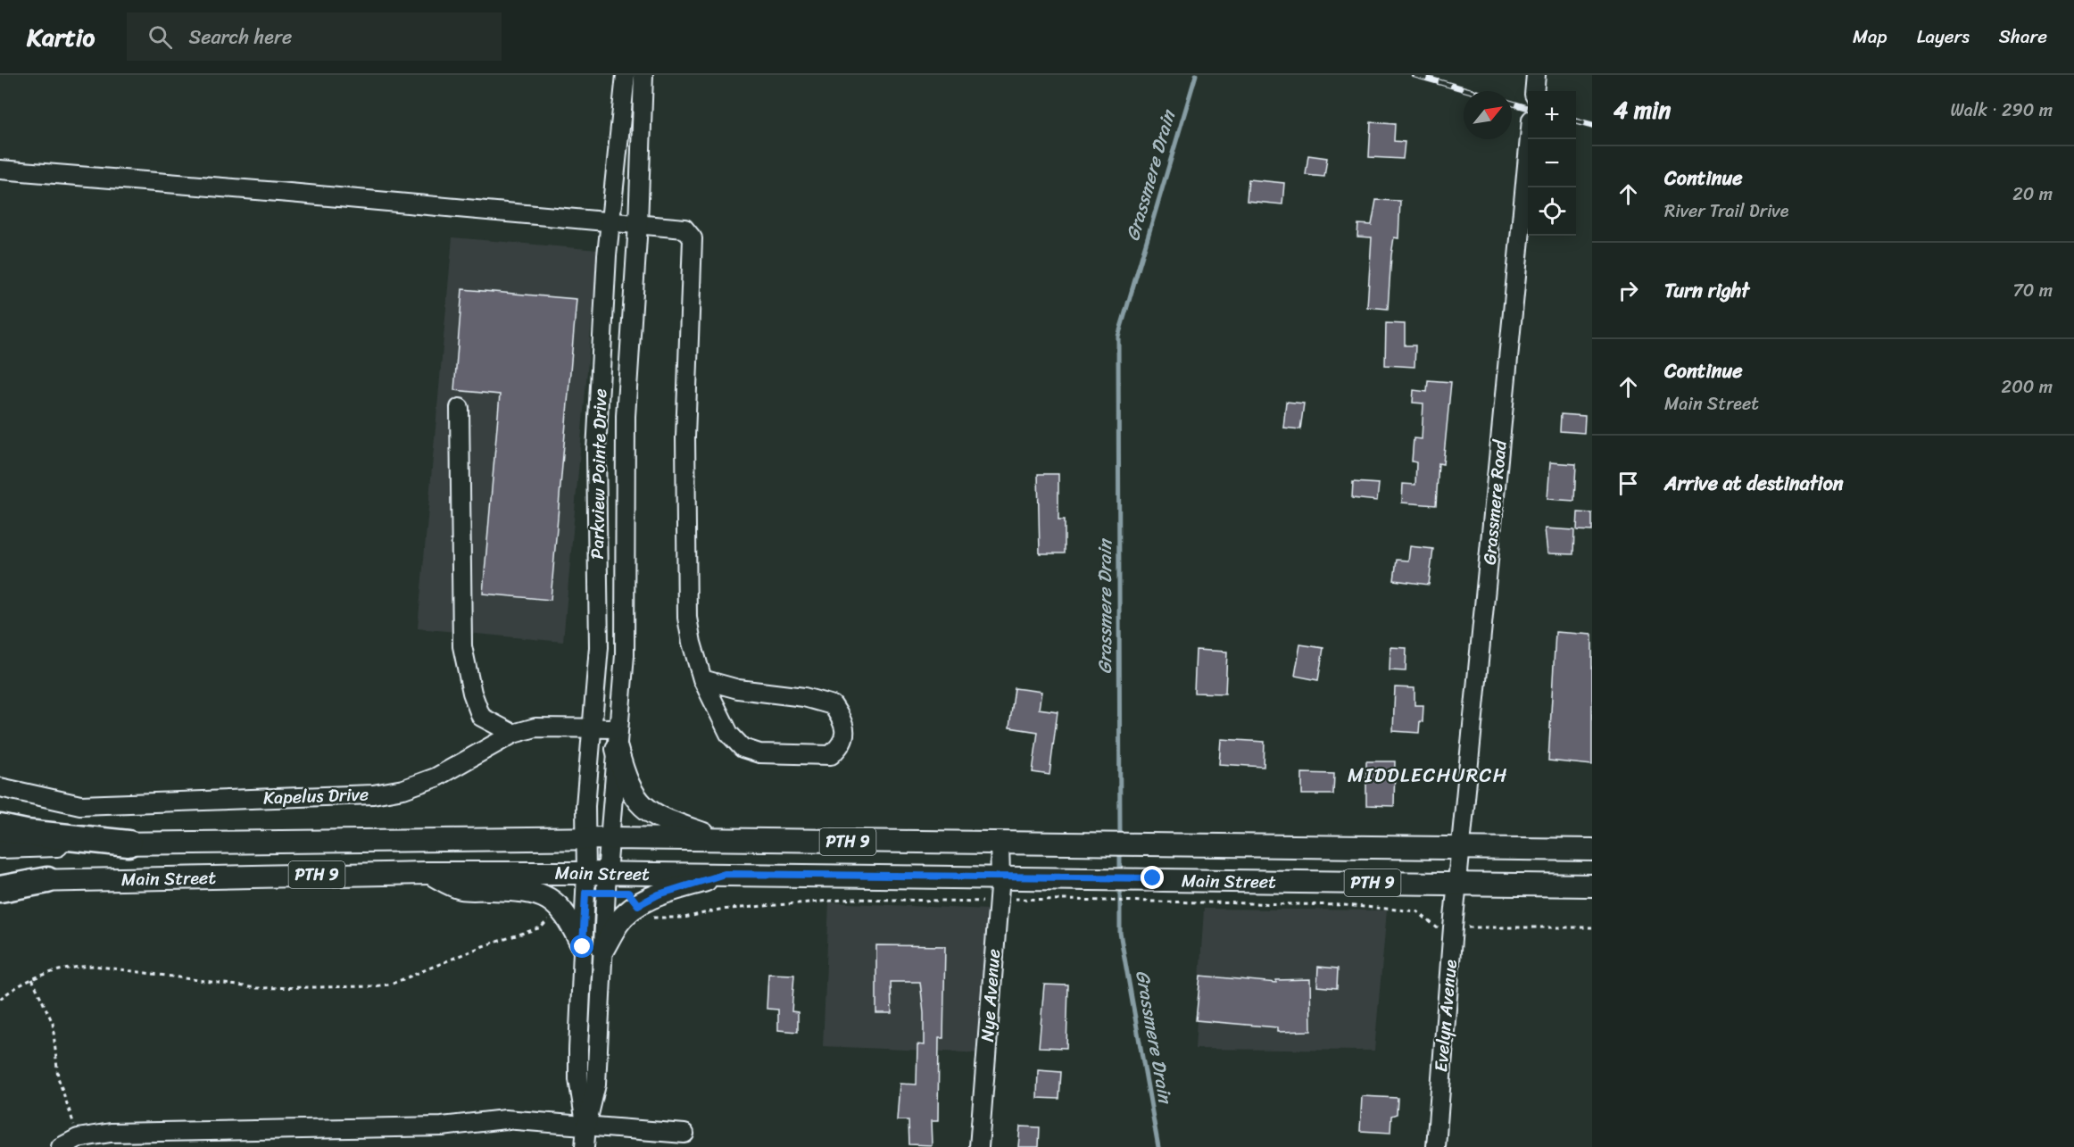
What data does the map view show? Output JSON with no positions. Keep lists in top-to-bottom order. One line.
{"streets":{"main road":["PTH 9","Main Street"],"street":["Parkview Pointe Drive","Grassmere Road","Kapelus Drive","Nye Avenue","Evelyn Avenue"]},"crossings":[["Parkview Pointe Drive","Kapelus Drive"],["Parkview Pointe Drive","Main Street"],["Grassmere Road","Main Street"],["Grassmere Road","Evelyn Avenue"],["Main Street","Nye Avenue"],["Main Street","Evelyn Avenue"]],"districts":["MIDDLECHURCH"],"water":["Grassmere Drain"],"north":"top right","page":{"header":"Kartio","search":"Search here","nav":["Map","Layers","Share"],"heading":["4 min","Walk · 290 m"],"map_buttons":["+","−"],"list":[["Continue","River Trail Drive","20 m"],["Turn right","70 m"],["Continue","Main Street","200 m"],"Arrive at destination"]}}
